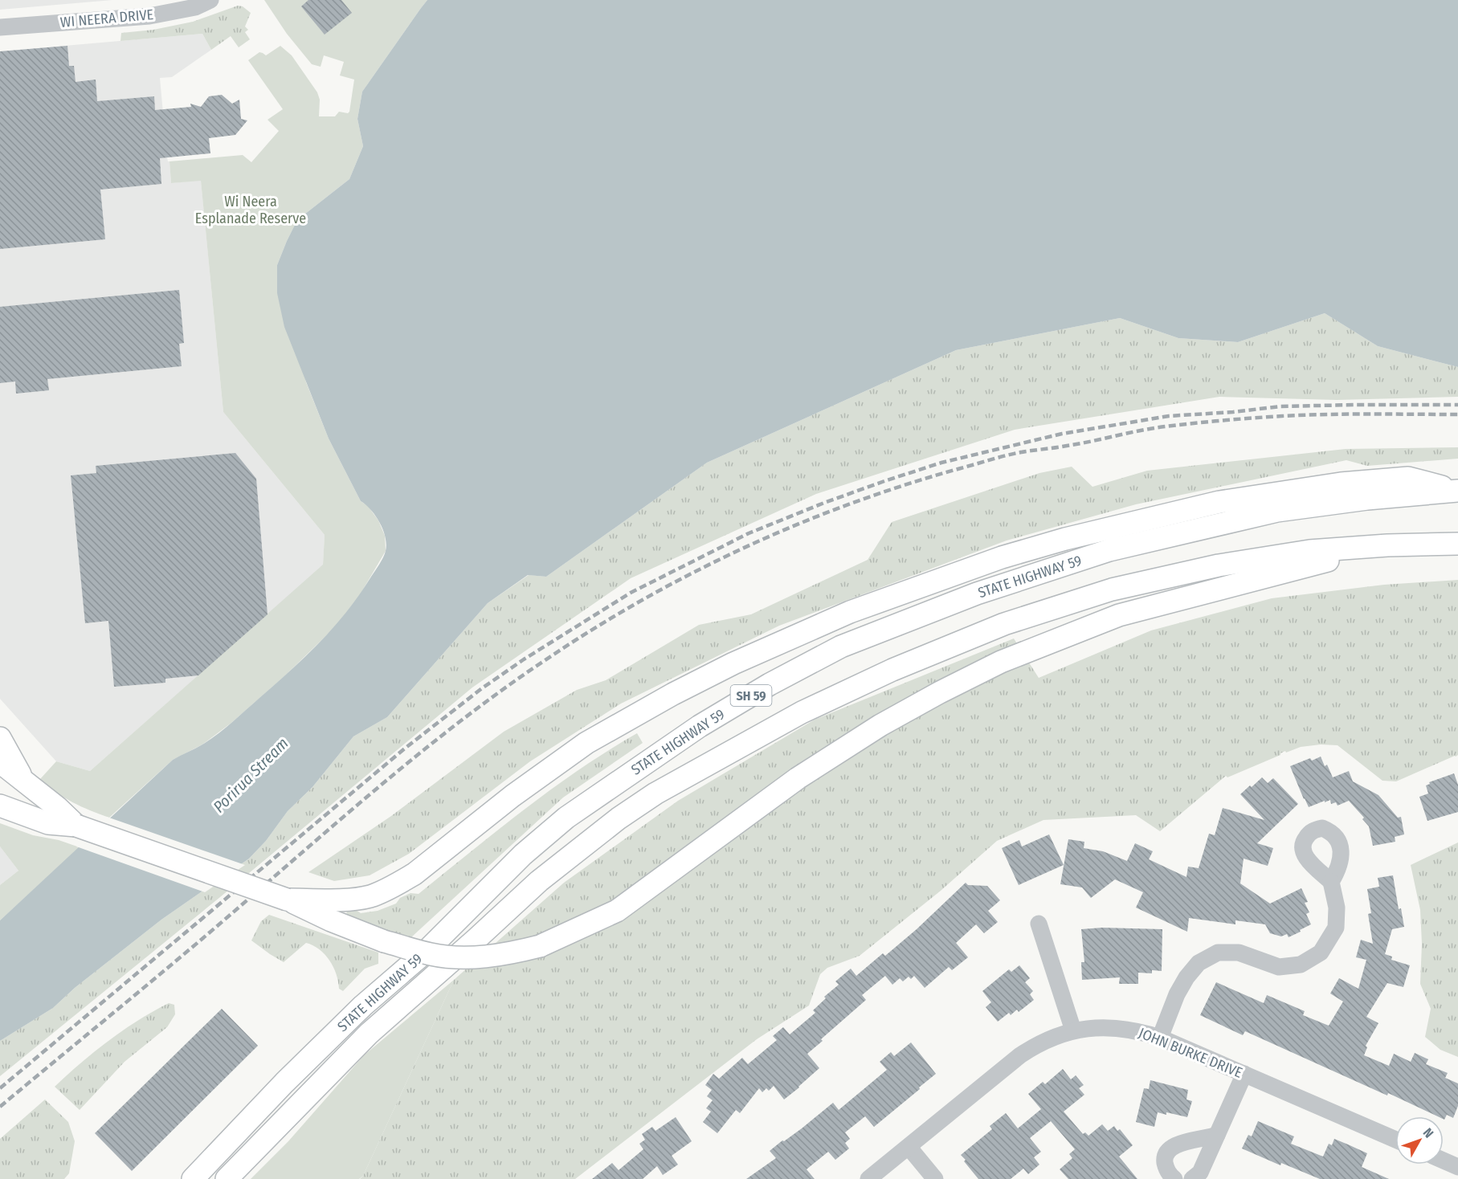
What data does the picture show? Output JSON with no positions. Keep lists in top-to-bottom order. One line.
{"streets":{"main road":["STATE HIGHWAY 59","SH 59"],"street":["WI NEERA DRIVE","JOHN BURKE DRIVE"]},"water":["Porirua Stream"],"parks":["Wi Neera Esplanade Reserve"],"north":"top right"}
